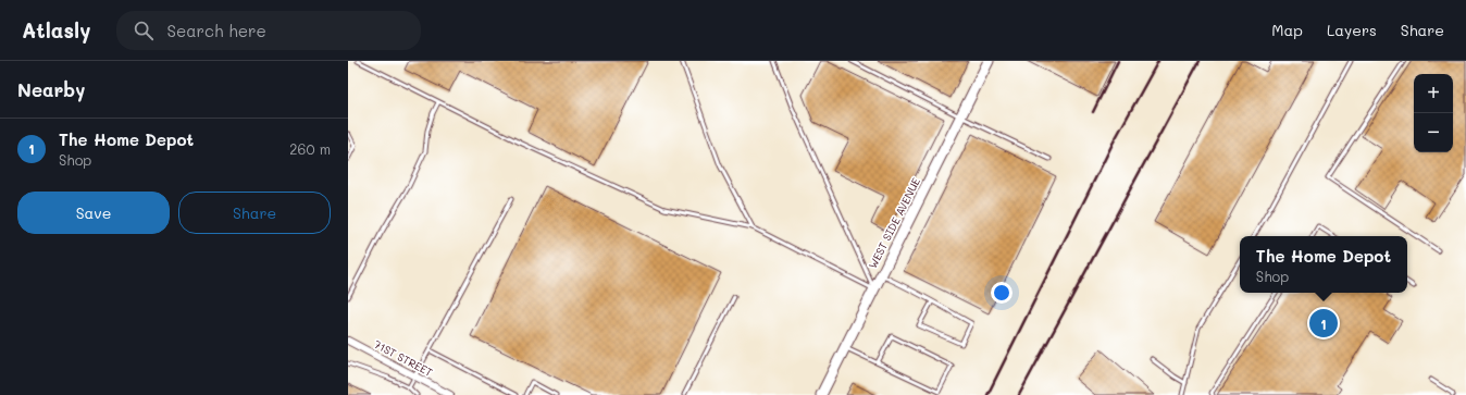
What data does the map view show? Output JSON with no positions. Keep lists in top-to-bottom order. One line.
{"streets":{"street":["WEST SIDE AVENUE","71ST STREET"]},"page":{"header":"Atlasly","search":"Search here","nav":["Map","Layers","Share"],"heading":"Nearby","map_buttons":["+","−"],"list":[{"mark":"1","name":"The Home Depot","note":"Shop","value":"260 m"}],"buttons":["Save","Share"],"popup":["The Home Depot","Shop"],"pins":"1"}}
